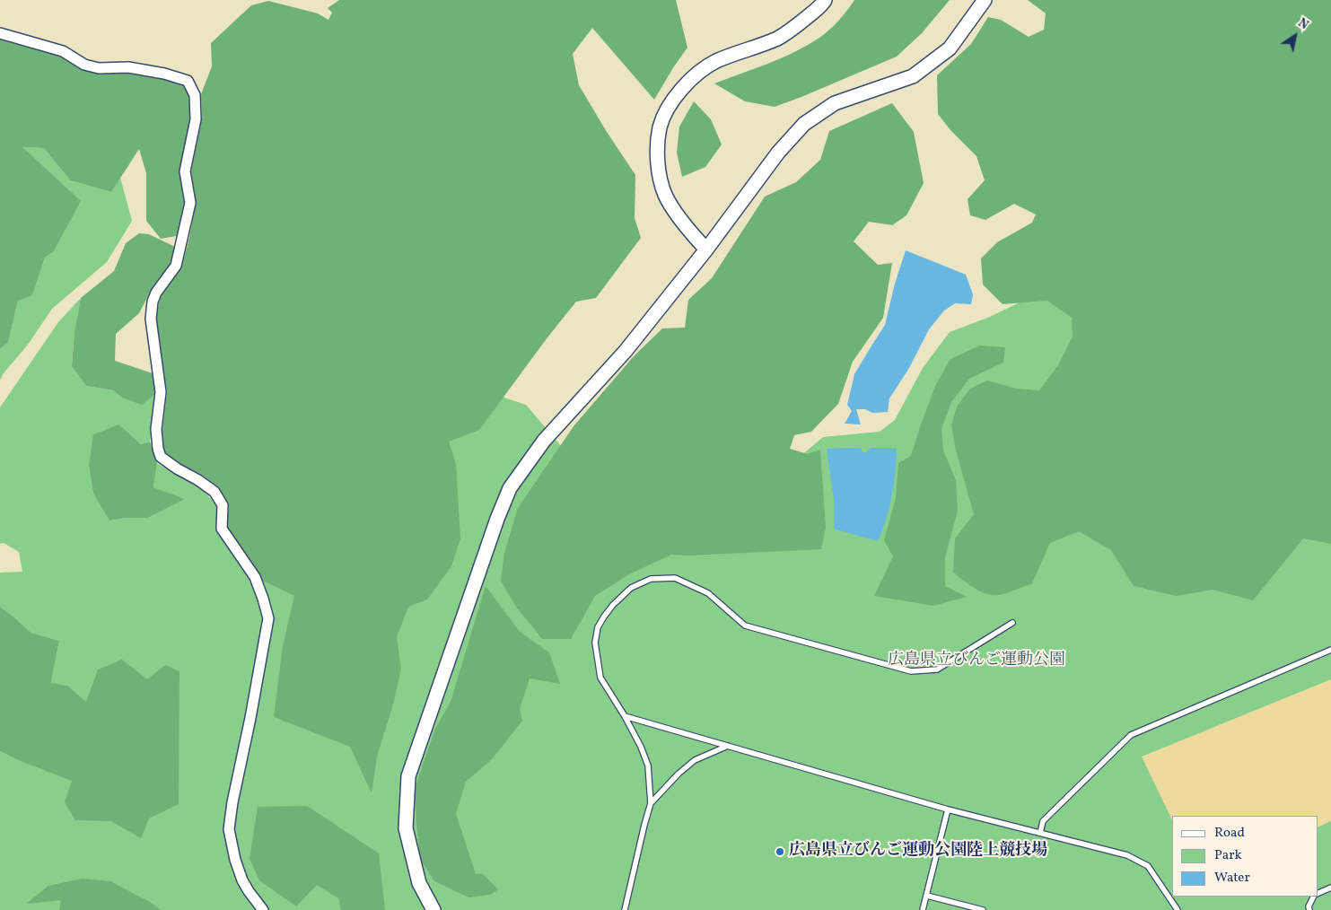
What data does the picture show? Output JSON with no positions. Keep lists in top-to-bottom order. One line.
{"parks":["広島県立びんご運動公園"],"places":["広島県立びんご運動公園陸上競技場"],"legend":["Road","Park","Water"],"north":"top right"}
